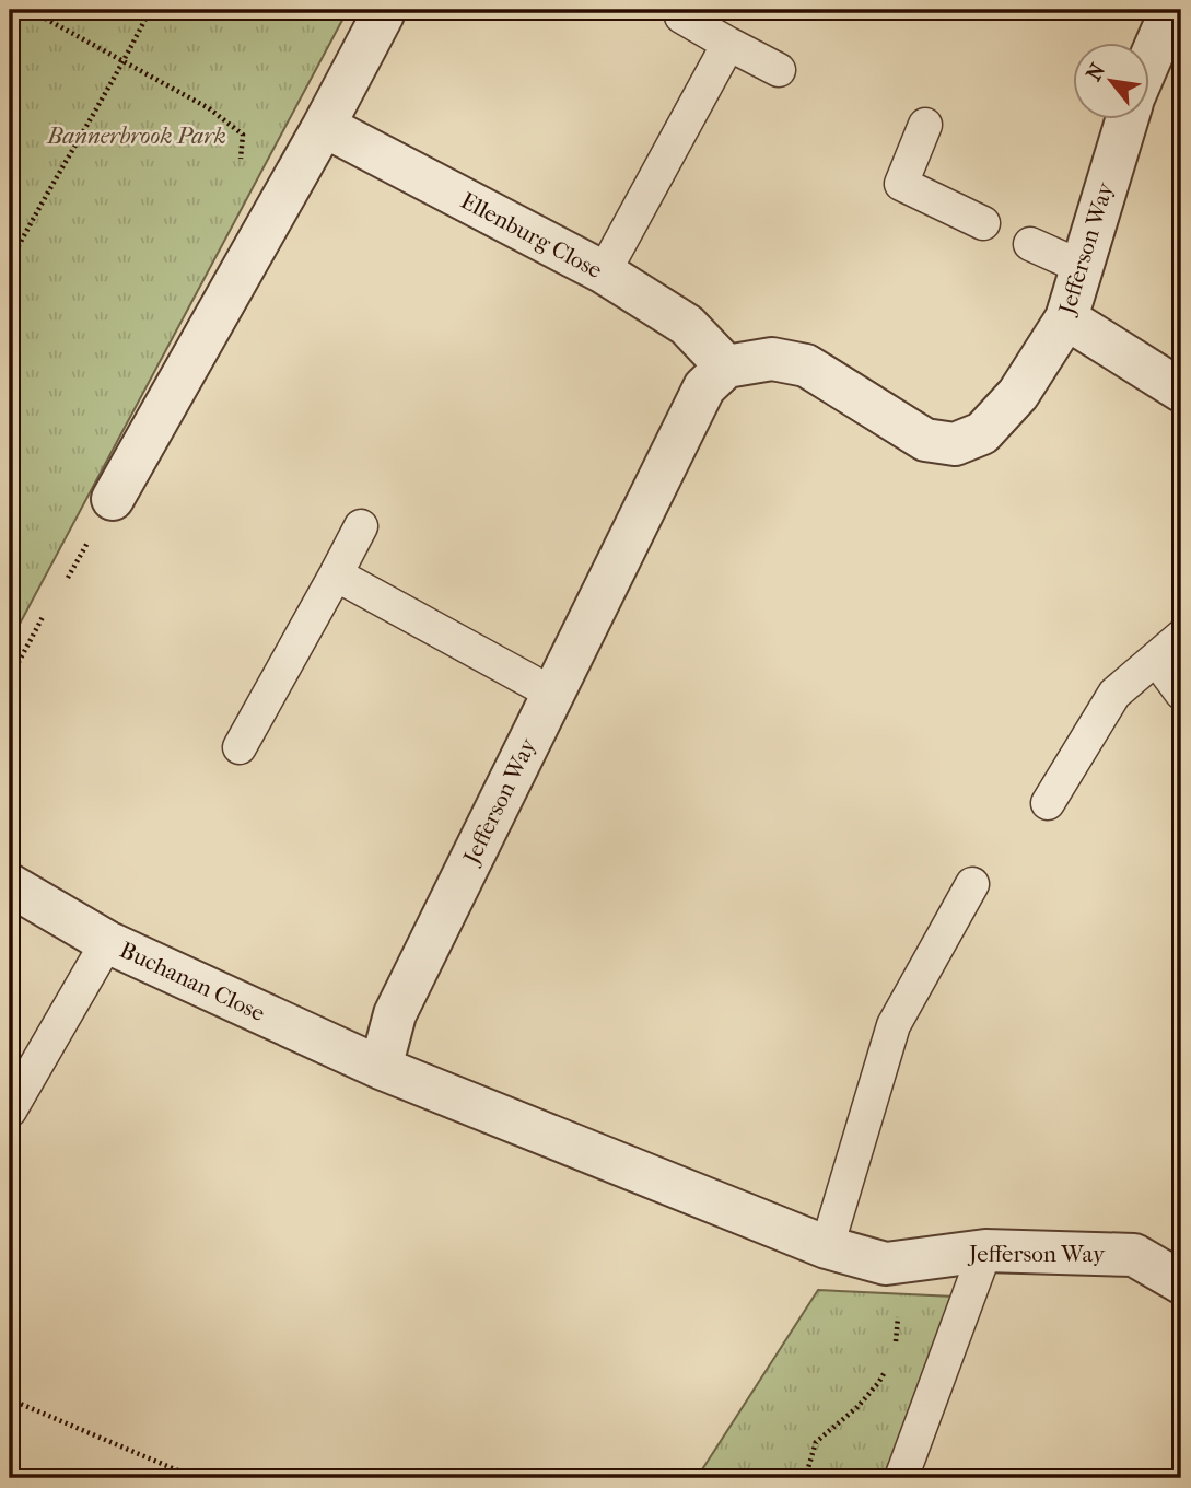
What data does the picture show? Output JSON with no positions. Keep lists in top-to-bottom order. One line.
{"streets":{"street":["Ellenburg Close","Jefferson Way","Buchanan Close"]},"crossings":[["Ellenburg Close","Jefferson Way"],["Jefferson Way","Buchanan Close"]],"parks":["Bannerbrook Park"],"north":"top left"}
